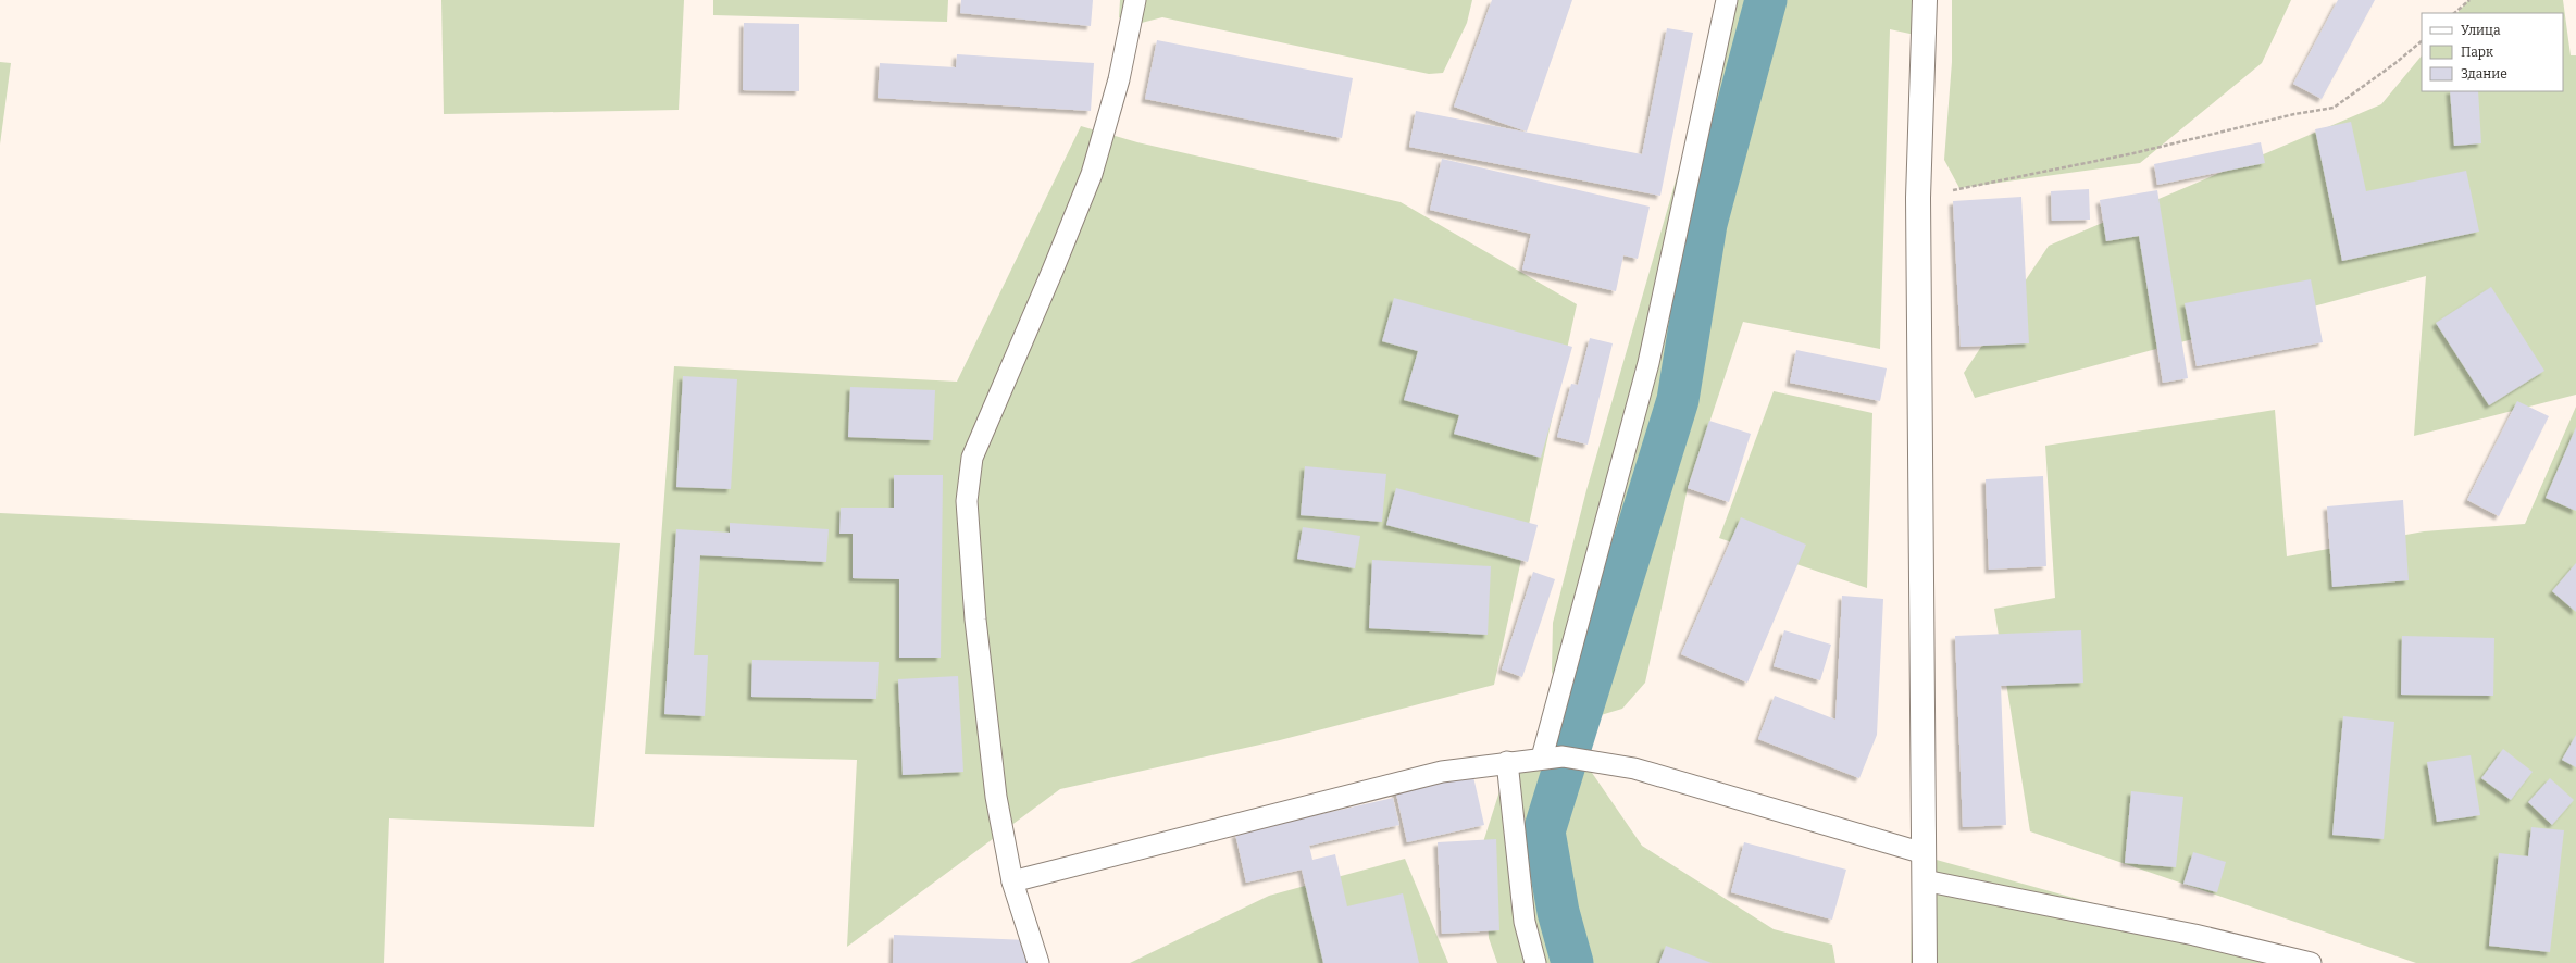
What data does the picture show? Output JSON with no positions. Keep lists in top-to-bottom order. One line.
{"legend":["Улица","Парк","Здание"]}
